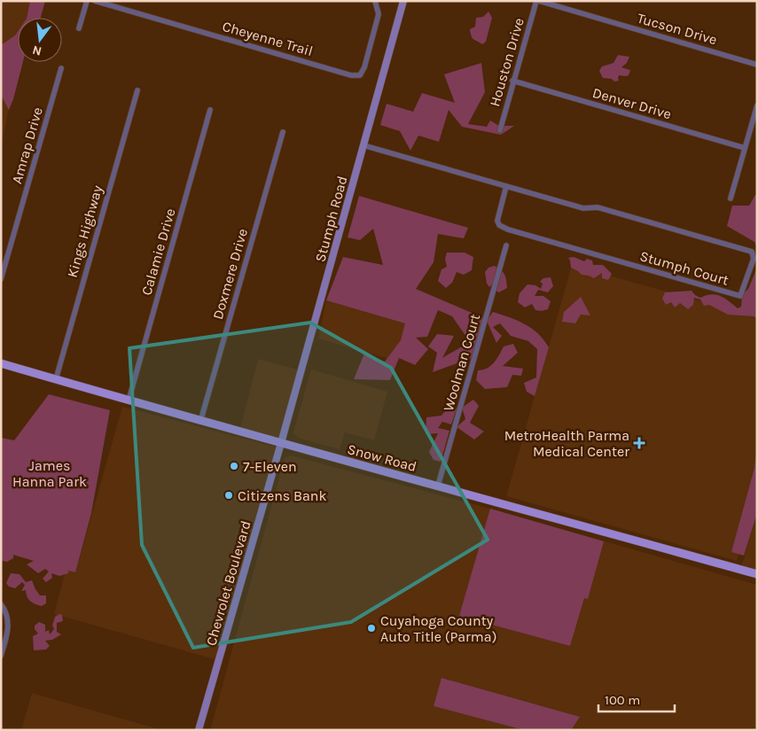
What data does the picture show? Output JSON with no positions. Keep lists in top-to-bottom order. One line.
{"streets":{"main road":["Stumph Road","Snow Road","Chevrolet Boulevard"],"street":["Tucson Drive","Cheyenne Trail","Houston Drive","Denver Drive","Amrap Drive","Kings Highway","Calamie Drive","Stumph Court","Doxmere Drive","Woolman Court"]},"crossings":[["Tucson Drive","Houston Drive"],["Houston Drive","Denver Drive"],["Stumph Road","Stumph Court"],["Stumph Road","Snow Road"],["Stumph Road","Chevrolet Boulevard"],["Kings Highway","Snow Road"],["Calamie Drive","Snow Road"],["Doxmere Drive","Snow Road"],["Woolman Court","Snow Road"],["Snow Road","Chevrolet Boulevard"]],"parks":["James Hanna Park"],"places":{"health":["MetroHealth Parma Medical Center"],"other":["7-Eleven","Citizens Bank","Cuyahoga County Auto Title (Parma)"]},"scale_bar":"100 m","north":"bottom"}
